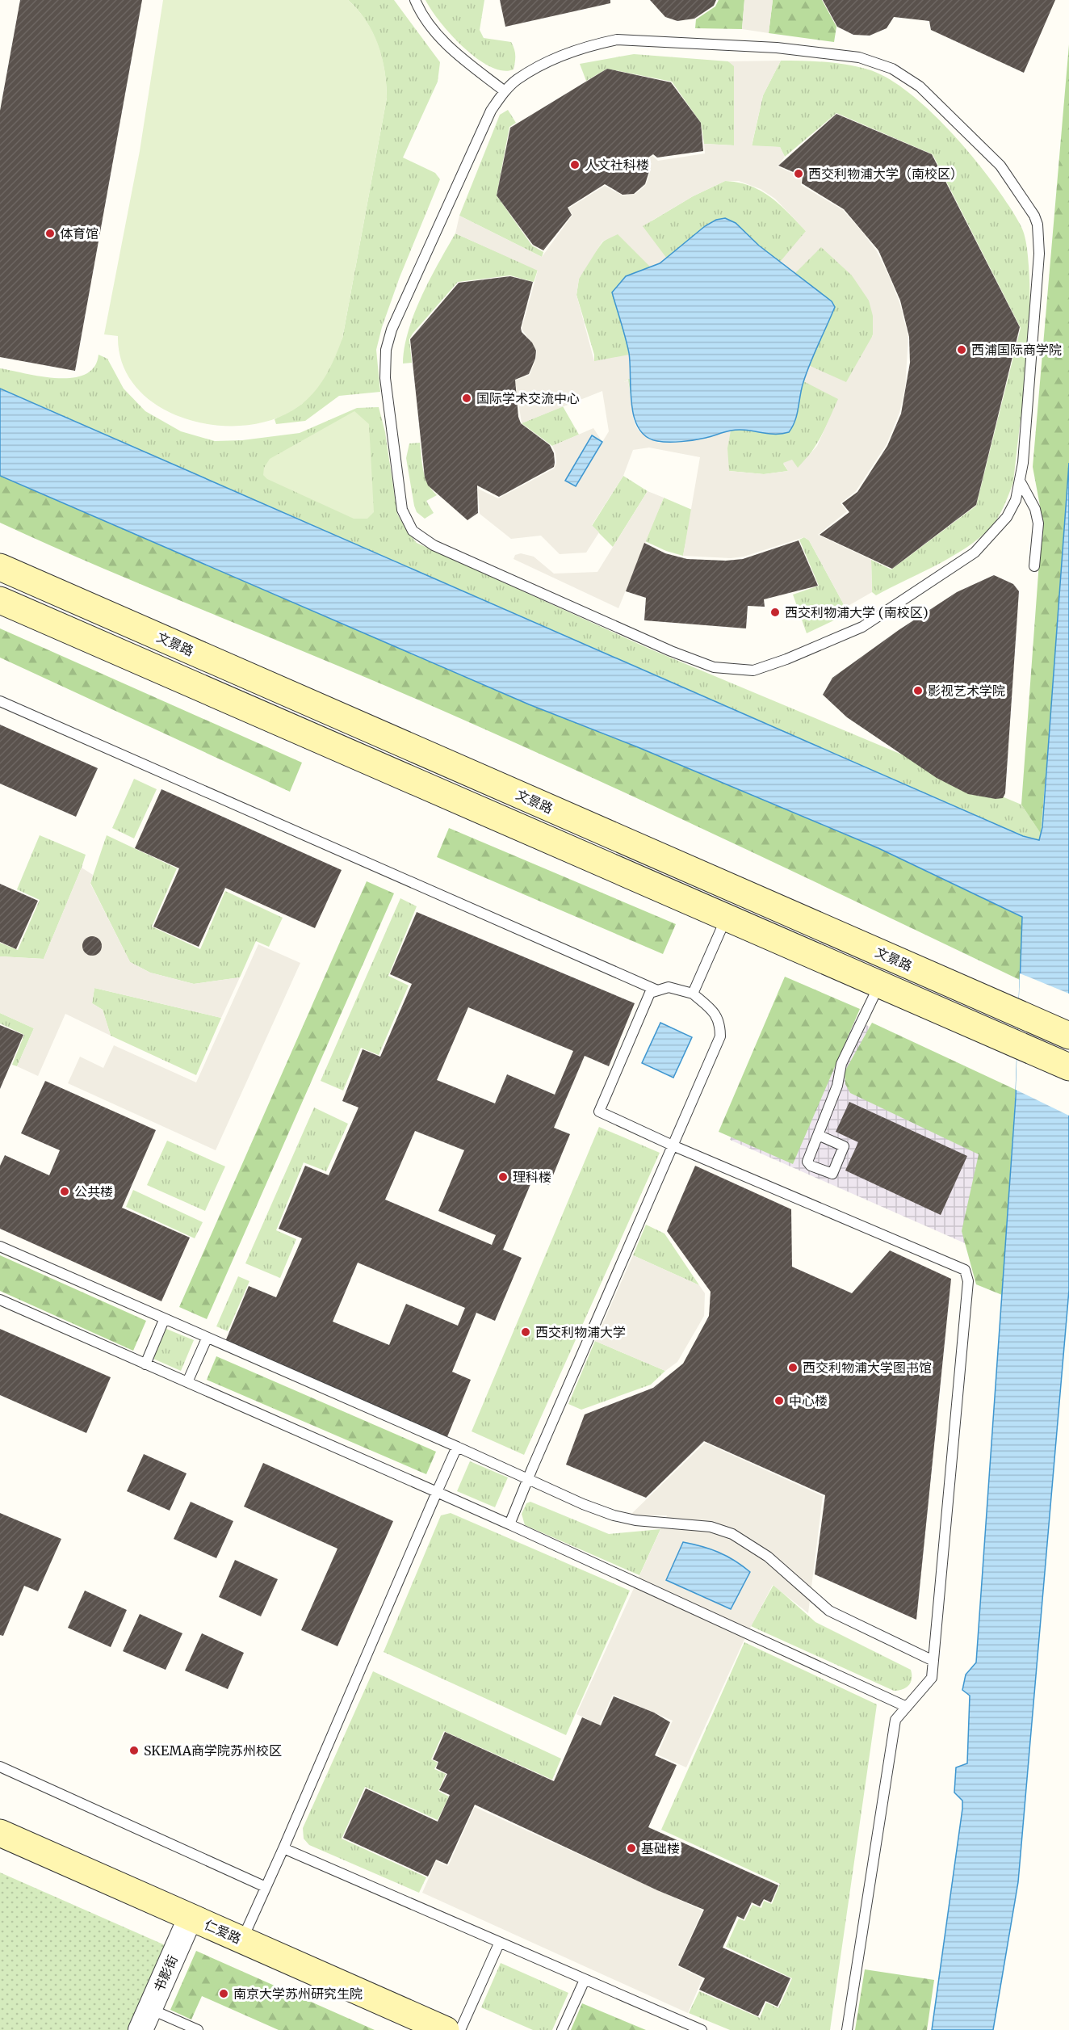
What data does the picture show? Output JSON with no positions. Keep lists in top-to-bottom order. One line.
{"streets":{"main road":["文景路","仁爱路"],"street":["书影街"]},"crossings":[["仁爱路","书影街"]],"places":["人文社科楼","西交利物浦大学（南校区）","体育馆","西浦国际商学院","国际学术交流中心","西交利物浦大学 (南校区)","影视艺术学院","理科楼","公共楼","西交利物浦大学","西交利物浦大学图书馆","中心楼","SKEMA商学院苏州校区","基础楼","南京大学苏州研究生院"]}
